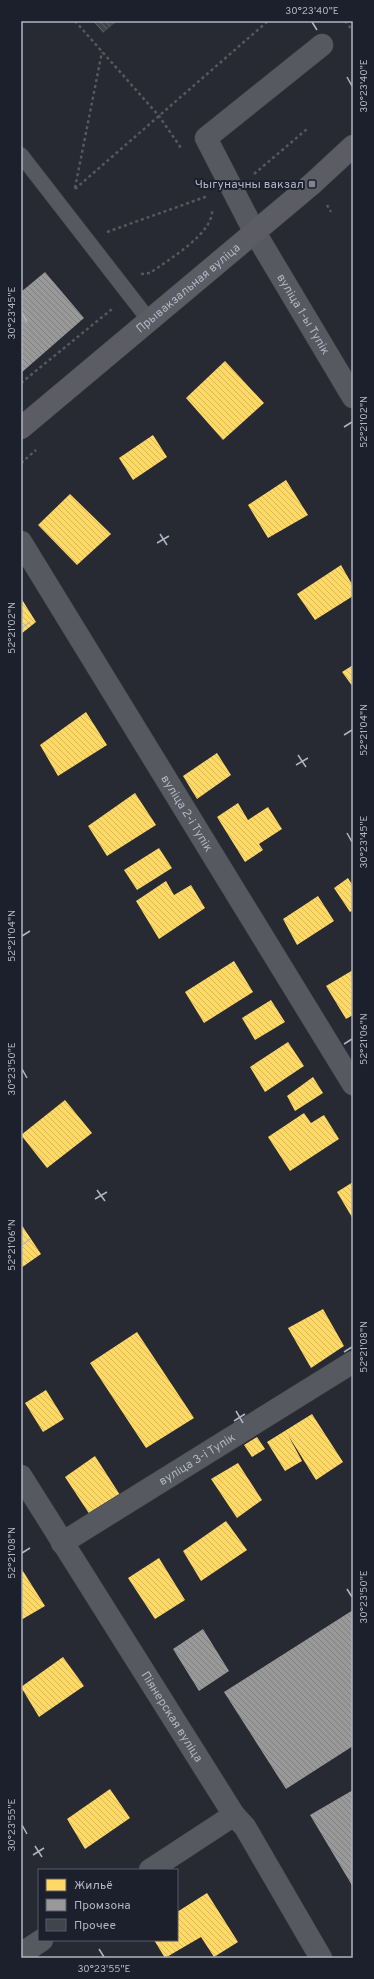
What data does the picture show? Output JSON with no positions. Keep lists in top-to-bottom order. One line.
{"streets":{"main road":["Прывакзальная вуліца"],"street":["вуліца 1-ы Тупік","вуліца 2-і Тупік","вуліца 3-і Тупік","Піянерская вуліца"]},"crossings":[["Прывакзальная вуліца","вуліца 1-ы Тупік"],["вуліца 3-і Тупік","Піянерская вуліца"]],"places":{"transit":["Чыгуначны вакзал"]},"legend":["Жильё","Промзона","Прочее"],"coordinates":["30°23'40\"E","30°23'45\"E","52°21'02\"N","52°21'04\"N","52°21'06\"N","30°23'50\"E","52°21'08\"N","30°23'55\"E"]}
